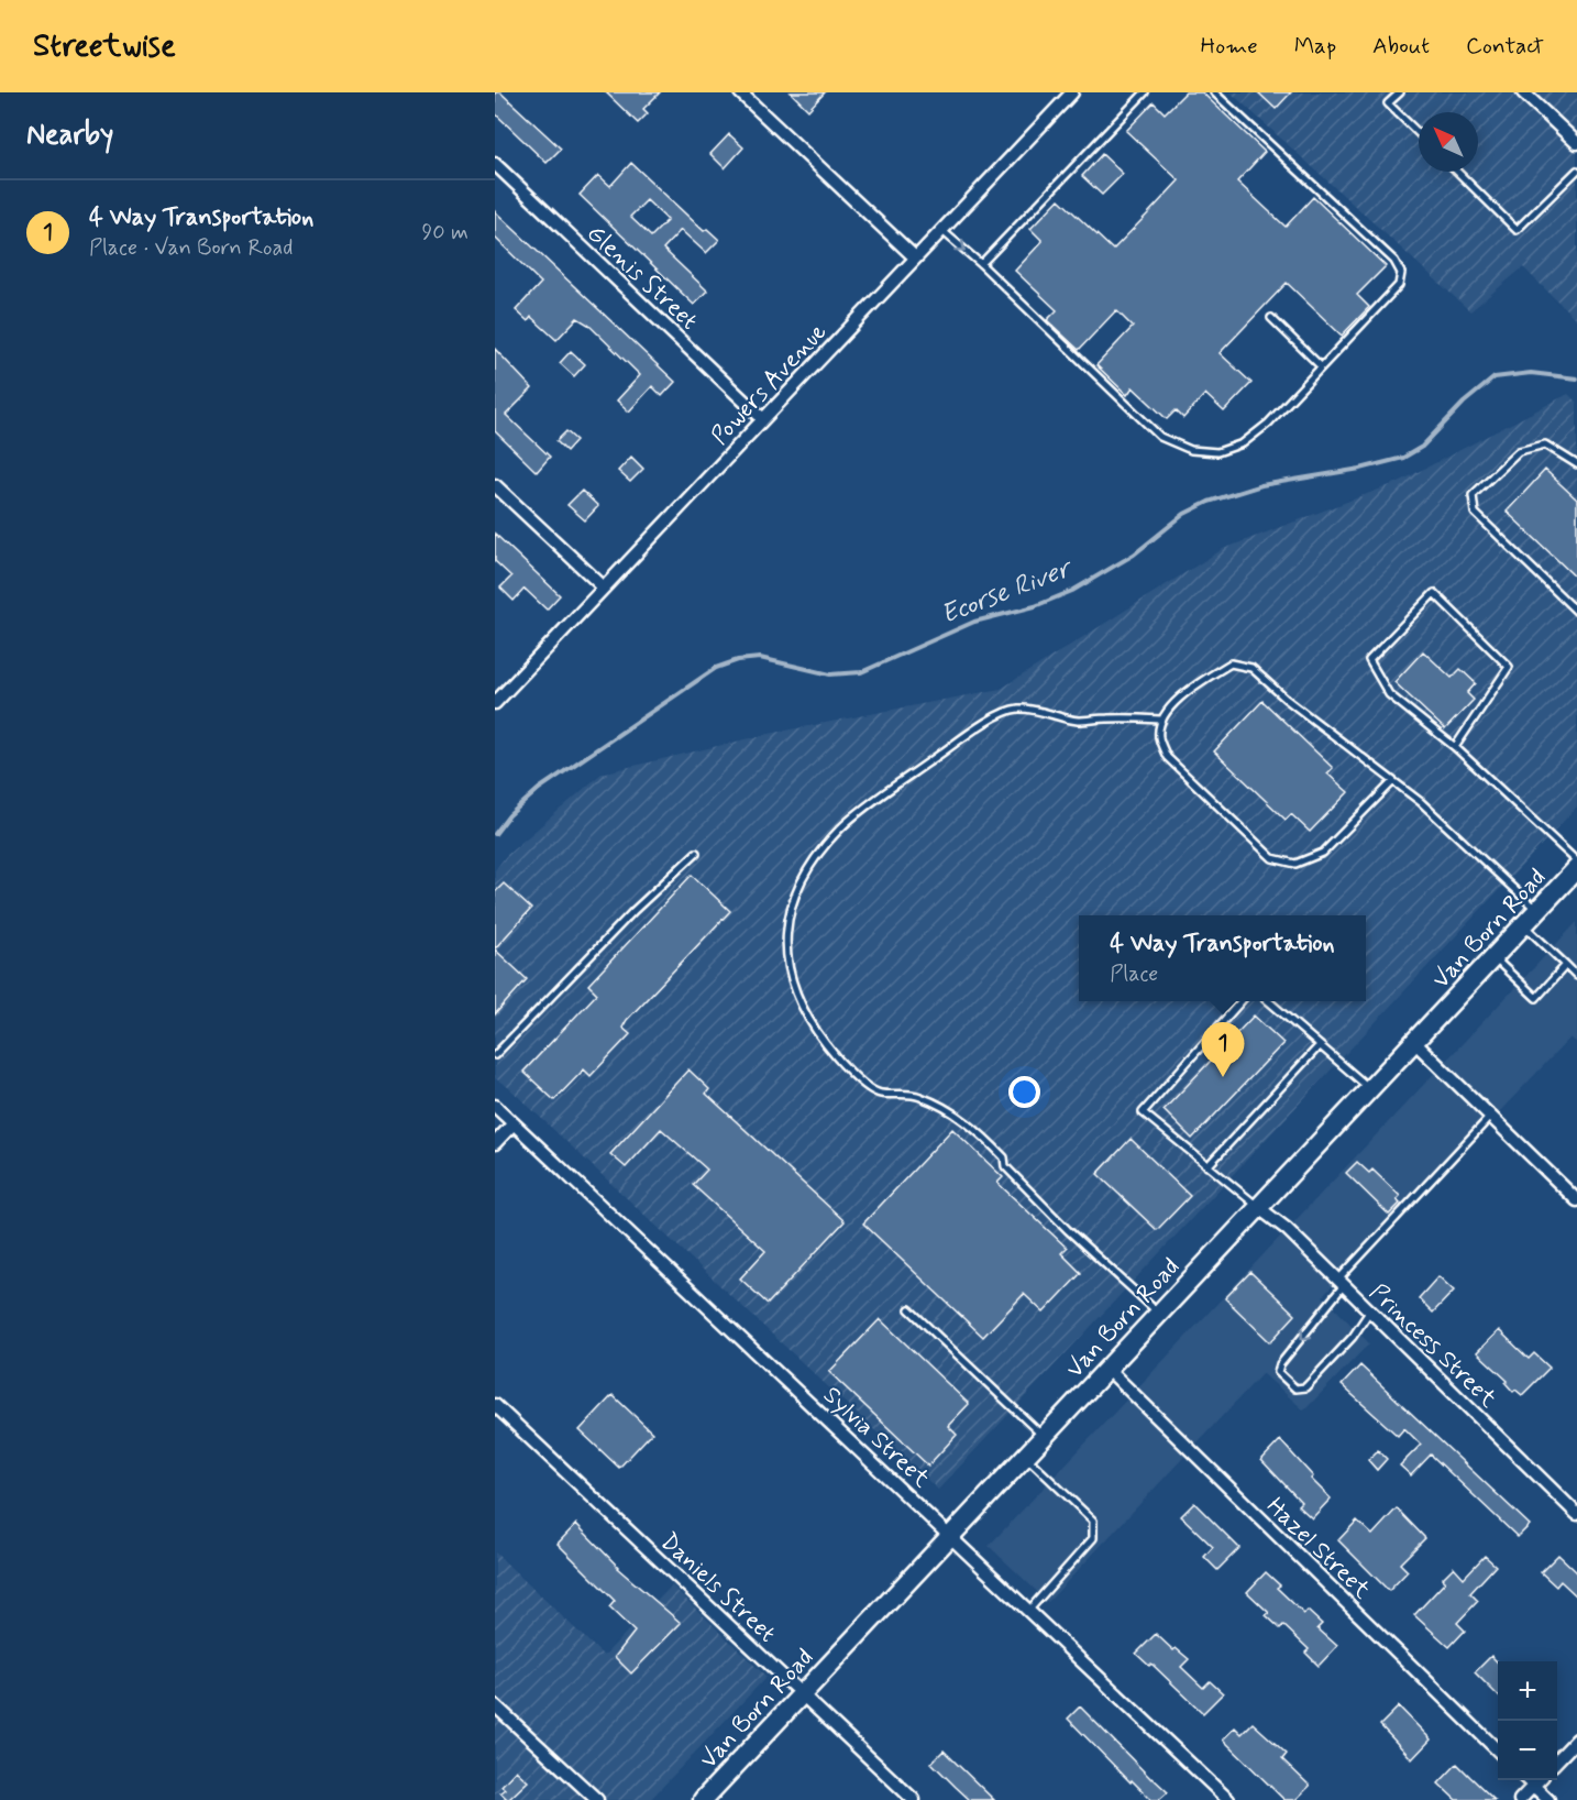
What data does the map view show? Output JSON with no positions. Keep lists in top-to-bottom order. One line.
{"streets":{"main road":["Van Born Road"],"street":["Glenis Street","Powers Avenue","Princess Street","Sylvia Street","Hazel Street","Daniels Street"]},"crossings":[["Glenis Street","Powers Avenue"],["Van Born Road","Princess Street"],["Van Born Road","Sylvia Street"],["Van Born Road","Hazel Street"],["Van Born Road","Daniels Street"]],"water":["Ecorse River"],"north":"top left","page":{"header":"Streetwise","nav":["Home","Map","About","Contact"],"heading":"Nearby","list":[{"mark":"1","name":"4 Way Transportation","note":"Place · Van Born Road","value":"90 m"}],"popup":["4 Way Transportation","Place"],"pins":"1","map_buttons":["+","−"]}}
